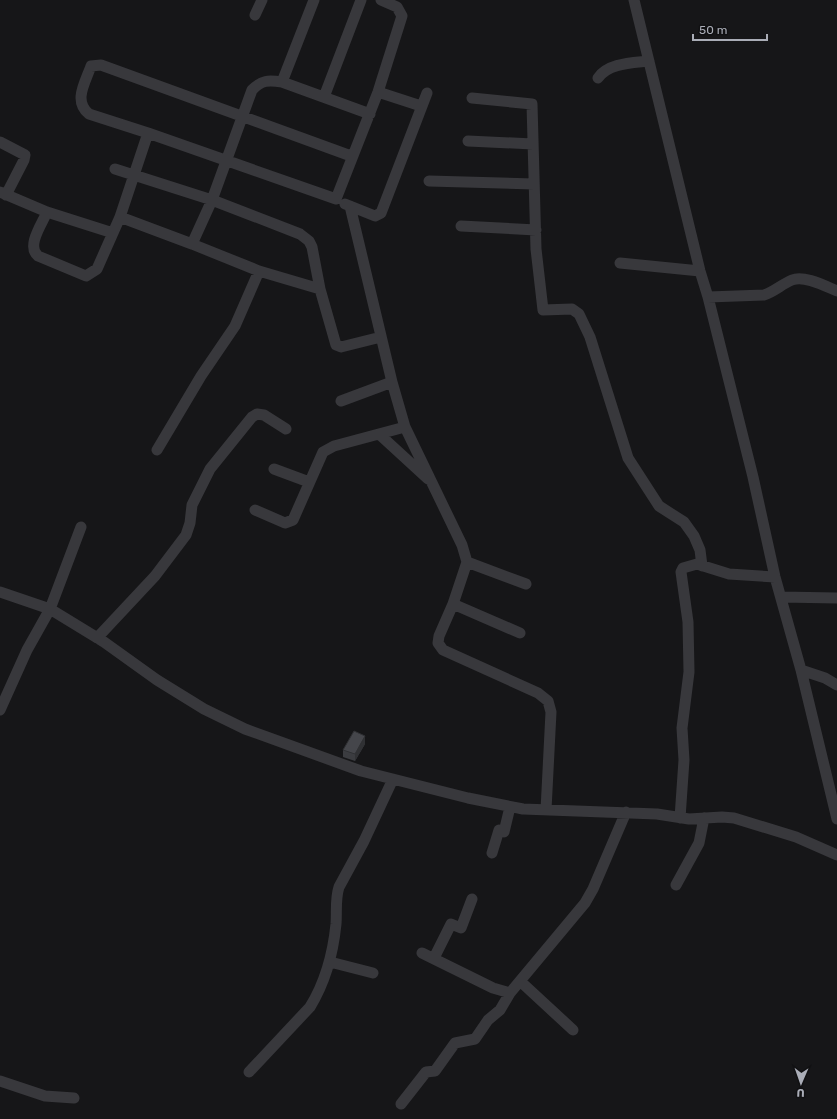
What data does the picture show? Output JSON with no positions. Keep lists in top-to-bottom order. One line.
{"scale_bar":"50 m","north":"bottom"}
